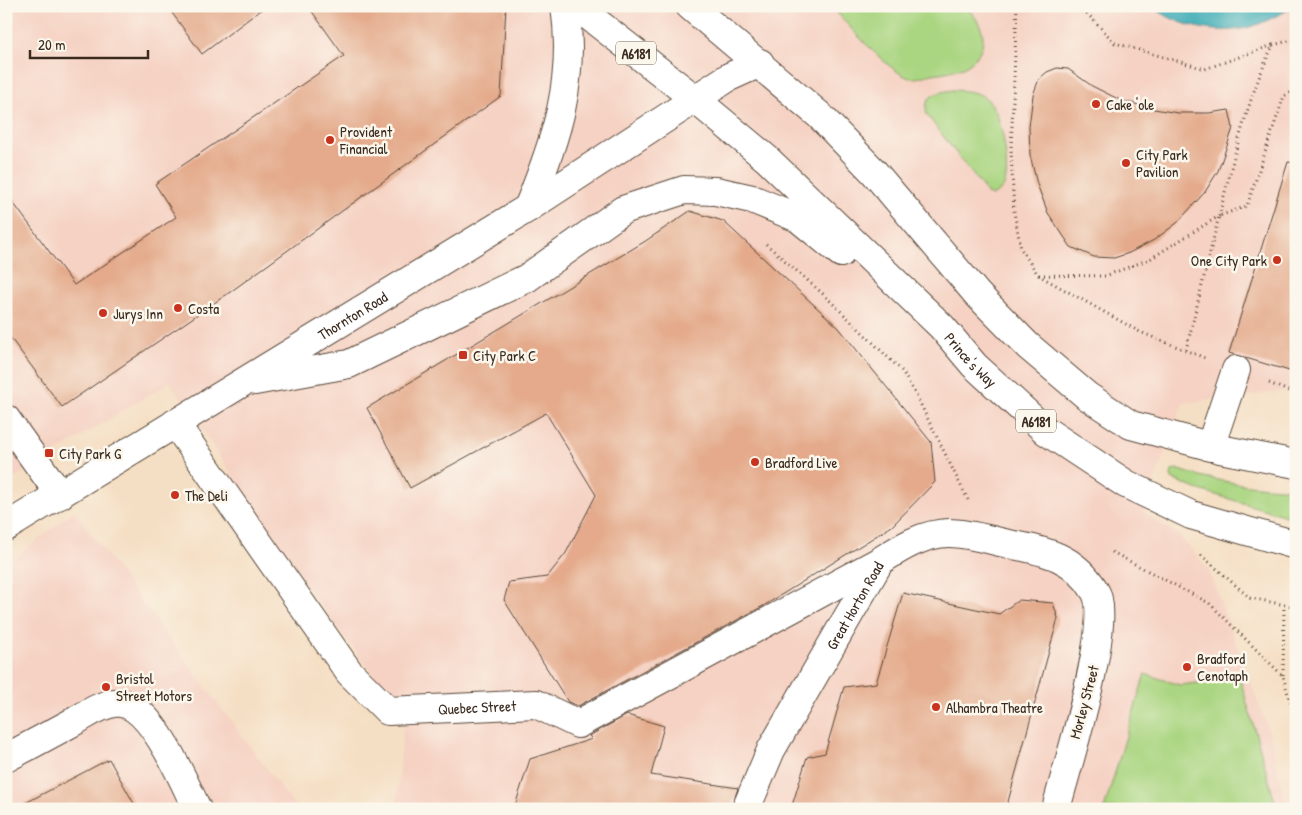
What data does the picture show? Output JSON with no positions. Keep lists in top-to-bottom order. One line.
{"streets":{"main road":["A6181","Thornton Road","Prince's Way","Great Horton Road","Morley Street","Quebec Street"]},"crossings":[["A6181","Thornton Road"],["A6181","Prince's Way"],["Thornton Road","Prince's Way"],["Thornton Road","Quebec Street"],["Great Horton Road","Morley Street"],["Great Horton Road","Quebec Street"]],"places":{"other":["Cake 'ole","Provident Financial","City Park Pavilion","One City Park","Costa","Jurys Inn","Bradford Live","The Deli","Bradford Cenotaph","Bristol Street Motors","Alhambra Theatre"],"transit":["City Park C","City Park G"]},"scale_bar":"20 m"}
